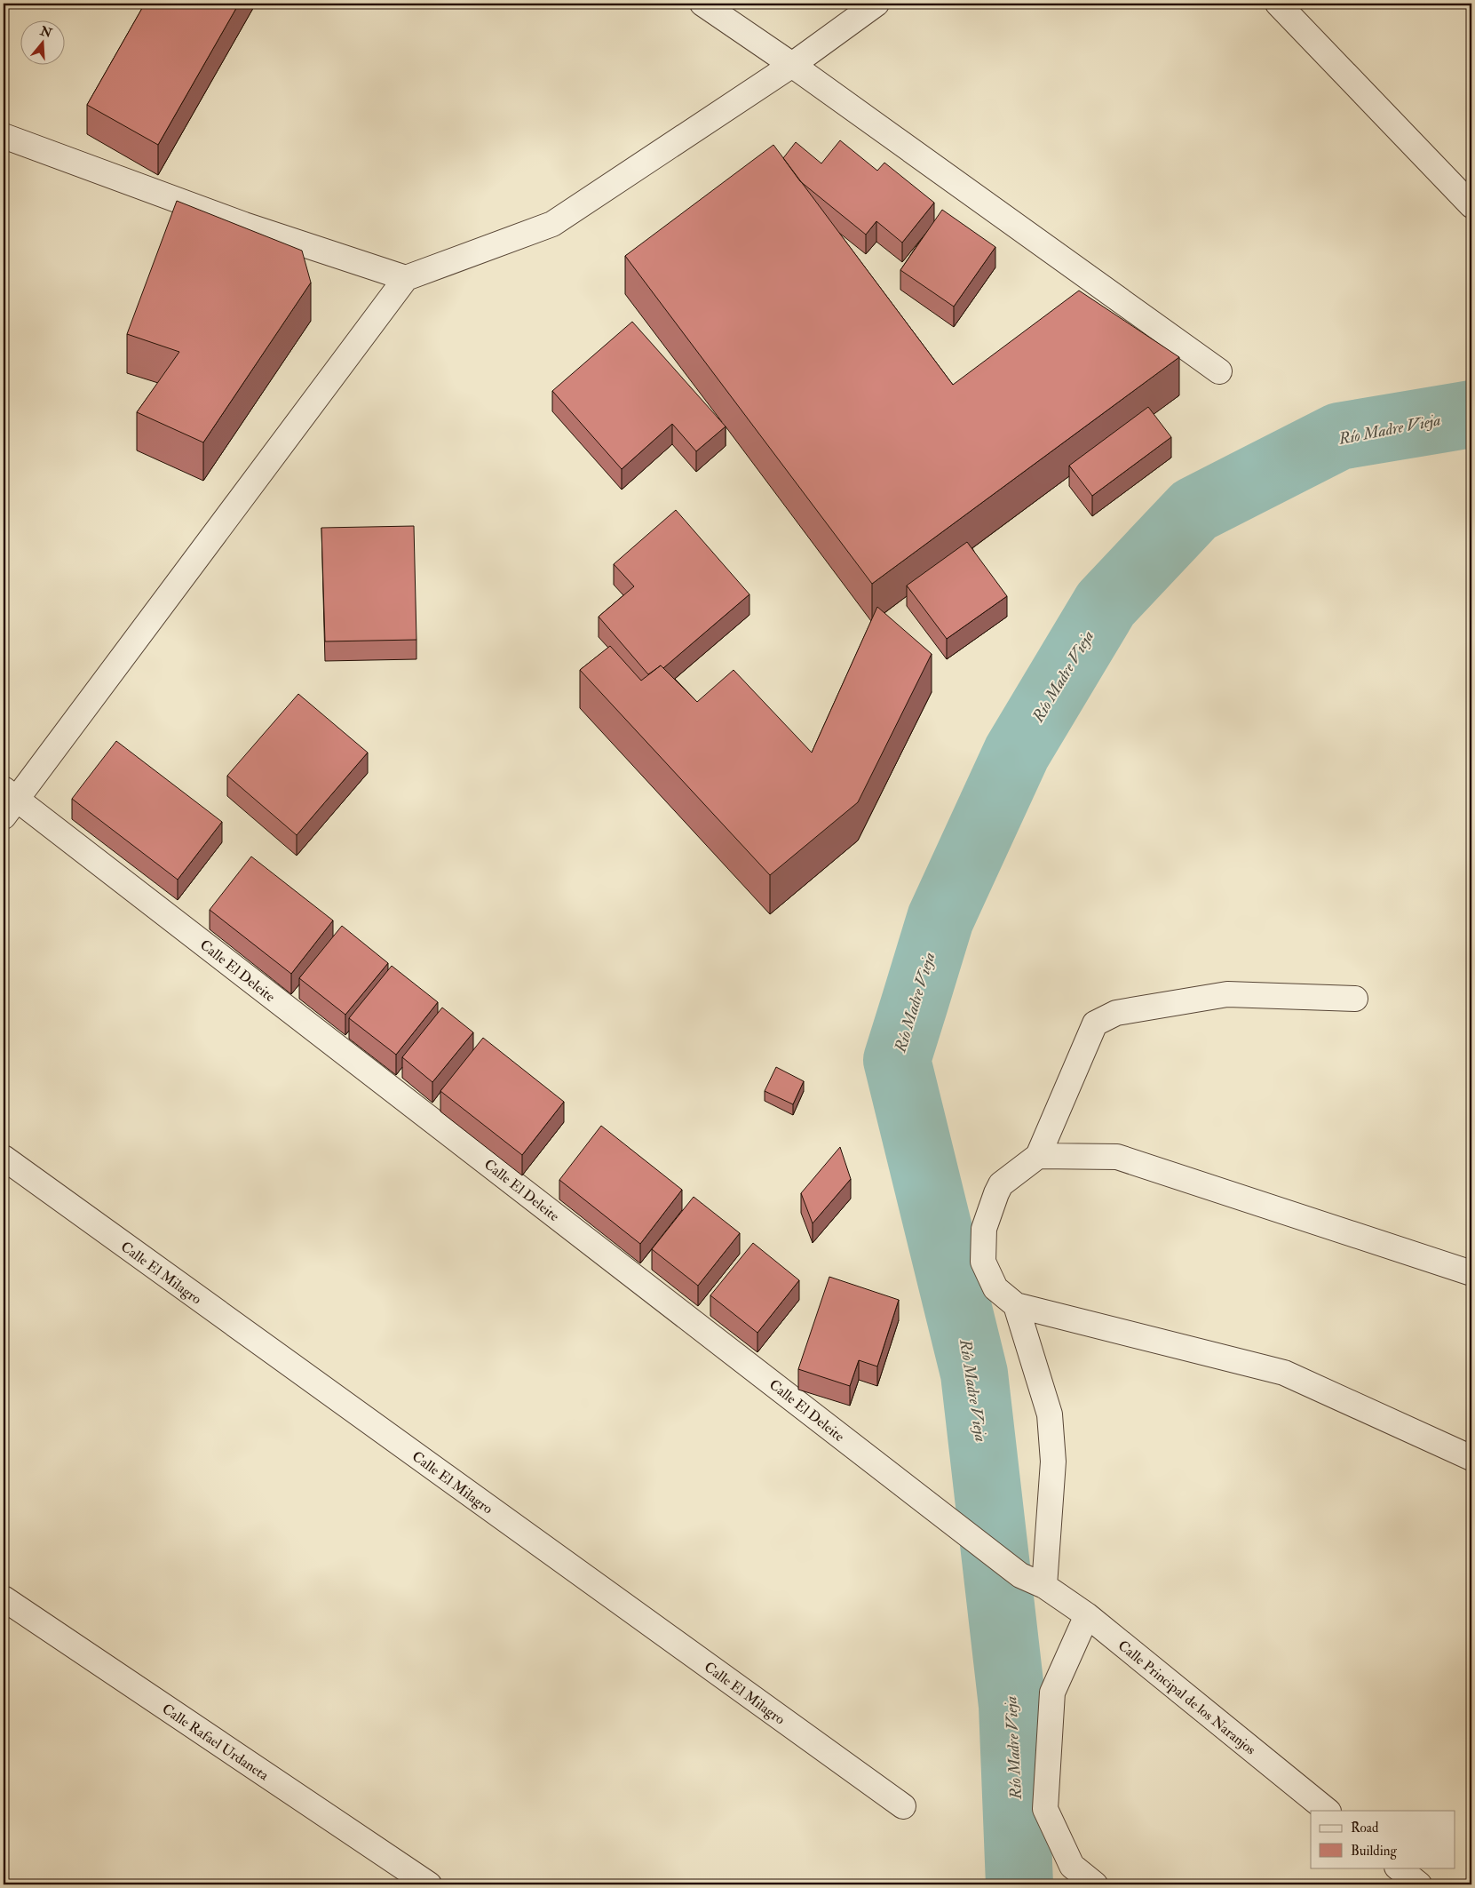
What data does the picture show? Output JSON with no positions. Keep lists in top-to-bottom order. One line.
{"streets":{"street":["Calle El Deleite","Calle El Milagro","Calle Principal de los Naranjos","Calle Rafael Urdaneta"]},"crossings":[["Calle El Deleite","Calle Principal de los Naranjos"]],"water":["Río Madre Vieja"],"legend":["Road","Building"],"north":"top"}
